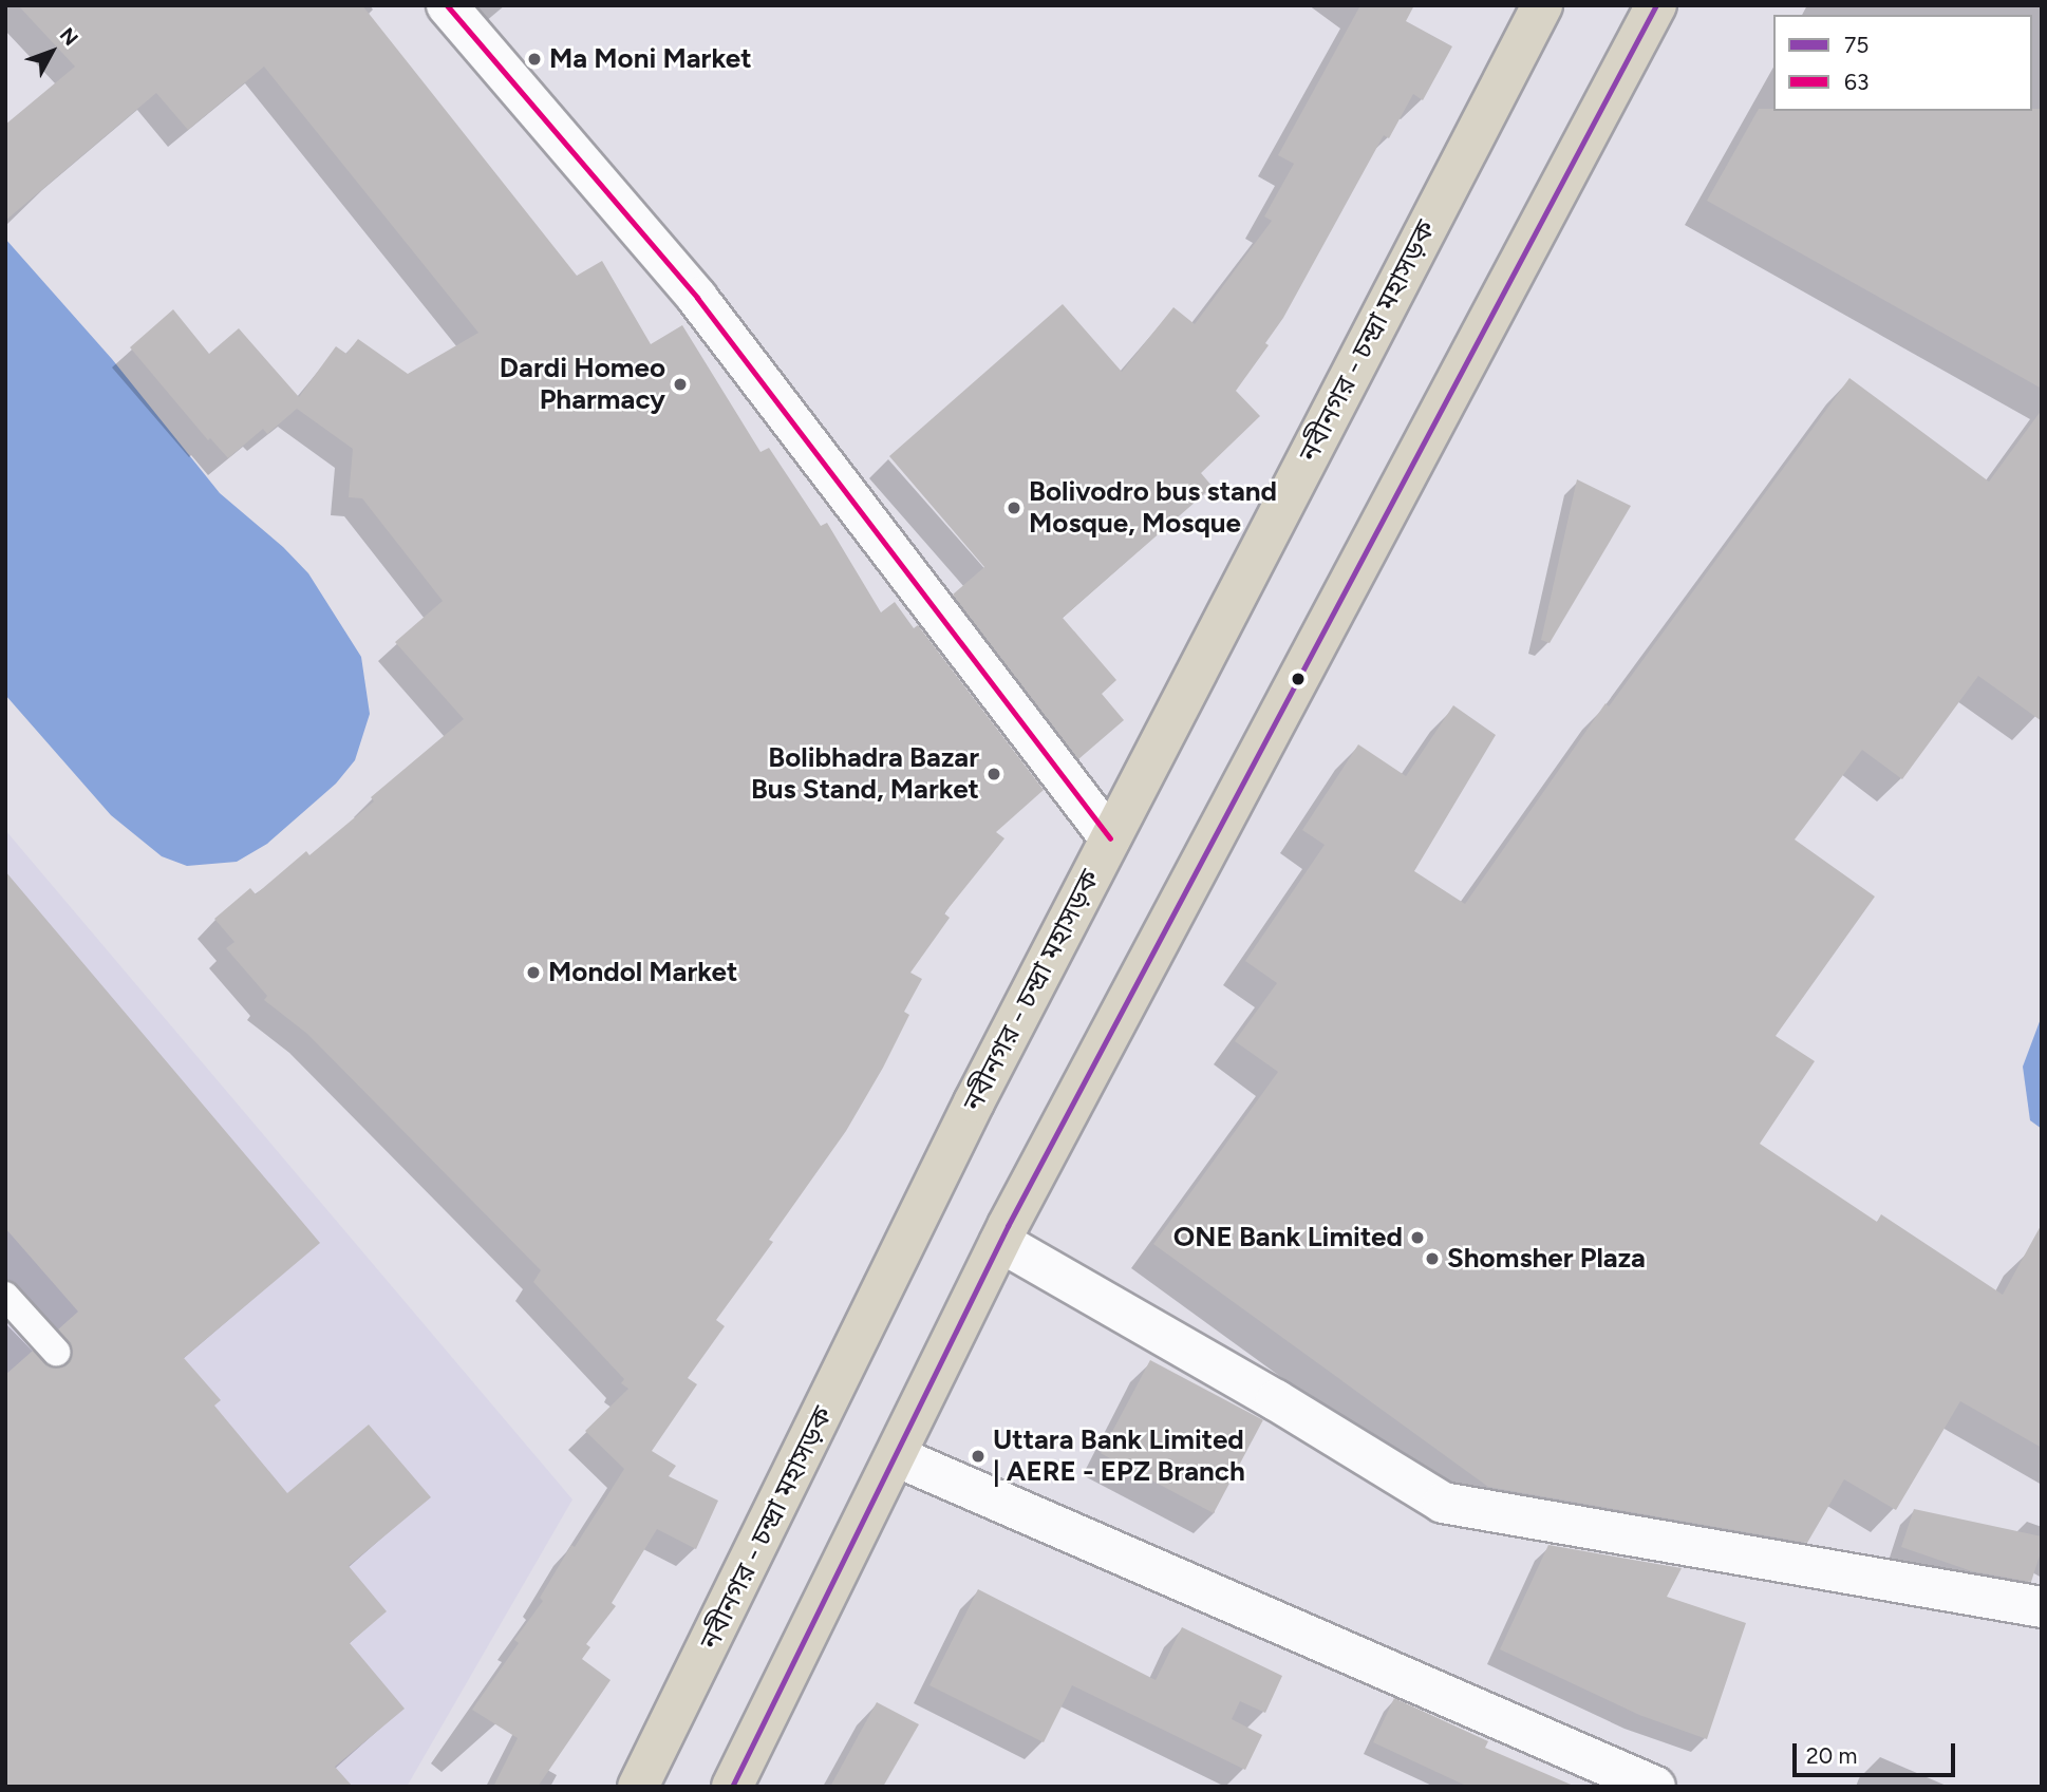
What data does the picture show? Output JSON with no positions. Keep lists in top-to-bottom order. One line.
{"streets":{"highway":["নবীনগর - চন্দ্রা মহাসড়ক"]},"places":["Ma Moni Market","Dardi Homeo Pharmacy","Bolivodro bus stand Mosque, Mosque","Bolibhadra Bazar Bus Stand, Market","Mondol Market","ONE Bank Limited","Shomsher Plaza","Uttara Bank Limited | AERE - EPZ Branch"],"lines":["transit line 75","transit line 63"],"legend":["75","63"],"scale_bar":"20 m","north":"top right"}
